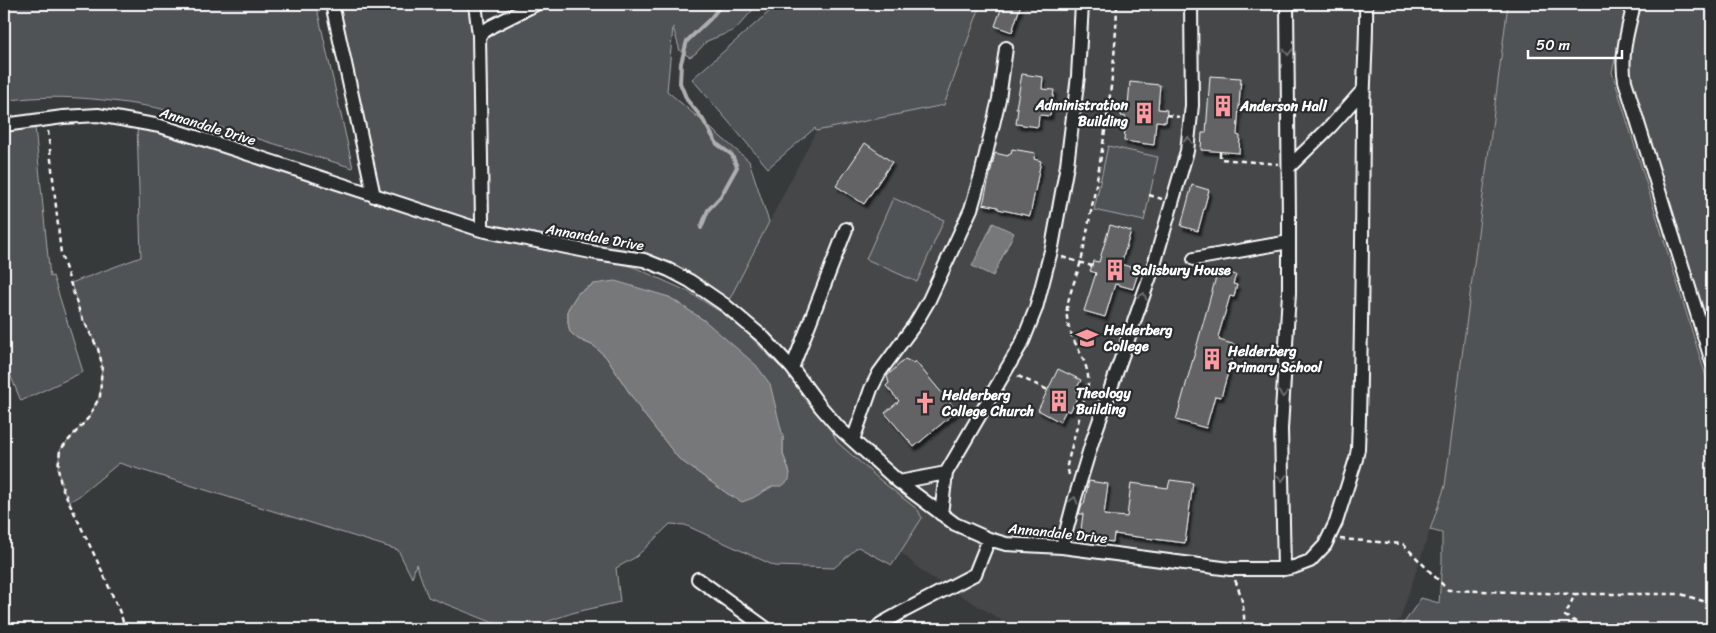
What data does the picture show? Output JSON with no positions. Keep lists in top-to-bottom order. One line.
{"streets":{"street":["Annandale Drive"]},"places":{"building":["Anderson Hall","Administration Building","Salisbury House","Helderberg Primary School","Theology Building"],"school or university":["Helderberg College"],"church":["Helderberg College Church"]},"scale_bar":"50 m"}
